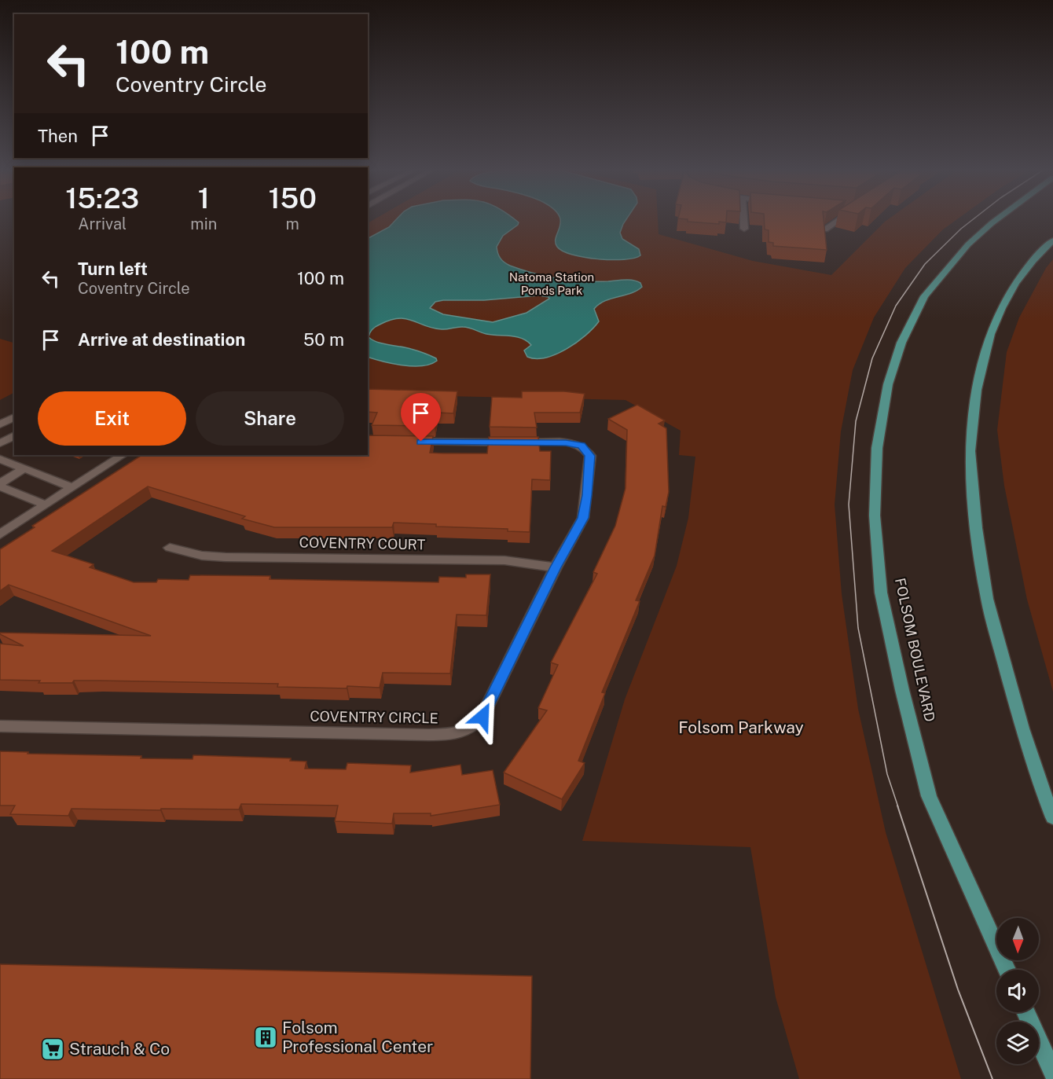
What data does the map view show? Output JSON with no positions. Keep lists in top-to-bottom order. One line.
{"streets":{"main road":["FOLSOM BOULEVARD"],"street":["COVENTRY COURT","COVENTRY CIRCLE"]},"crossings":[["COVENTRY COURT","COVENTRY CIRCLE"]],"parks":["Natoma Station Ponds Park","Folsom Parkway"],"places":{"building":["Folsom Professional Center"],"supermarket":["Strauch & Co"]},"north":"bottom","page":{"turn":["100 m","Coventry Circle"],"then":"Then","eta":["15:23","Arrival","1","min","150","m"],"list":[{"name":"Turn left","note":"Coventry Circle","value":"100 m"},{"name":"Arrive at destination","value":"50 m"}],"buttons":["Exit","Share"]}}
